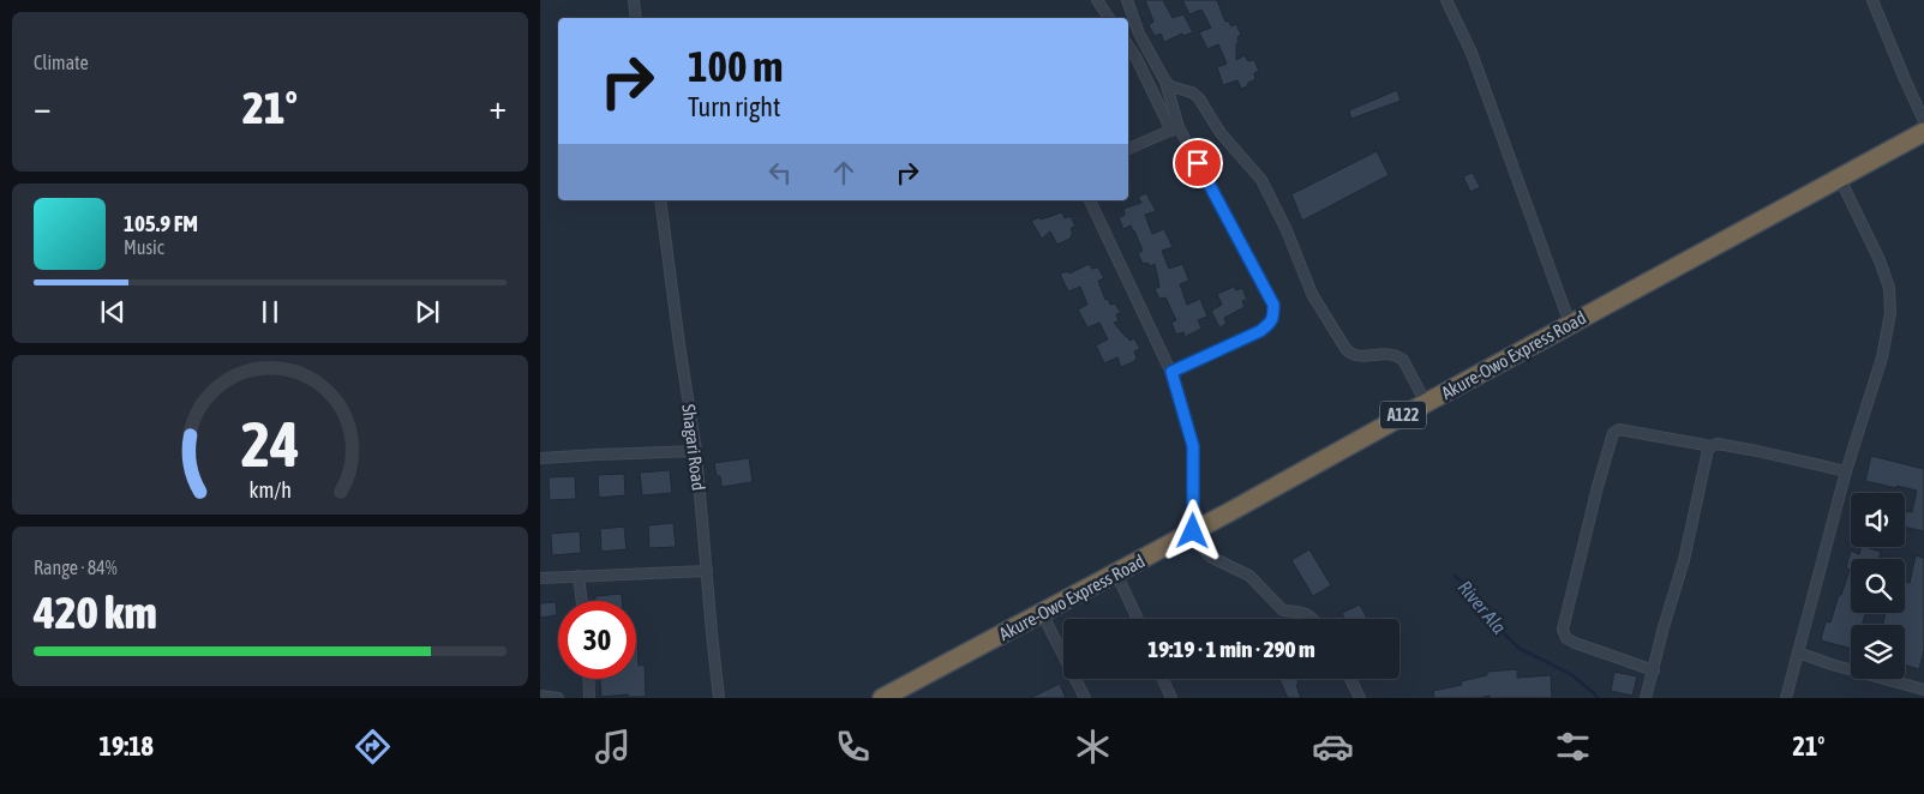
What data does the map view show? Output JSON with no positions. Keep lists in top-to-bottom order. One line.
{"streets":{"highway":["Akure-Owo Express Road","A122"],"street":["Shagari Road"]},"water":["River Ala"],"page":{"tile":["Climate",["Range · 84%","420 km"]],"turn":["100 m","Turn right"],"heat":["−","21°","+"],"song":["105.9 FM","Music"],"limit":"30","trip":"19:19 · 1 min · 290 m","tabs":["19:18","21°"],"gauge":["24","km/h"]}}
